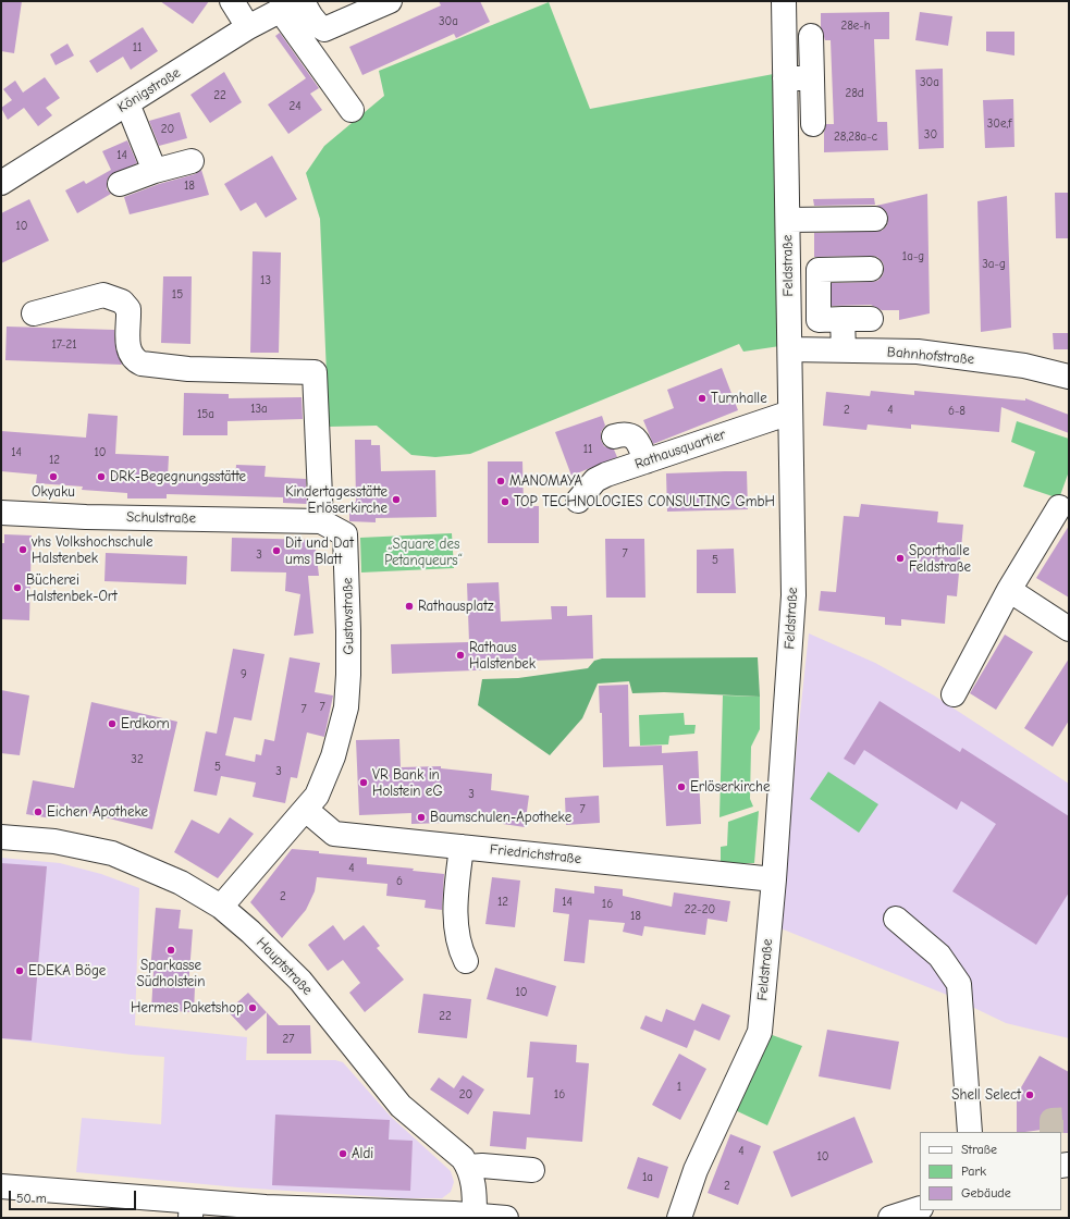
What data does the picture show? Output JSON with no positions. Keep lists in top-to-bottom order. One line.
{"streets":{"street":["Königstraße","Feldstraße","Bahnhofstraße","Rathausquartier","Schulstraße","Gustavstraße","Friedrichstraße","Hauptstraße"]},"crossings":[["Feldstraße","Bahnhofstraße"],["Feldstraße","Rathausquartier"],["Feldstraße","Friedrichstraße"],["Schulstraße","Gustavstraße"],["Gustavstraße","Friedrichstraße"],["Gustavstraße","Hauptstraße"]],"parks":["„Square des Petanqueurs“"],"places":["Turnhalle","Okyaku","DRK-Begegnungsstätte","MANOMAYA","Kindertagesstätte Erlöserkirche","TOP TECHNOLOGIES CONSULTING GmbH","vhs Volkshochschule Halstenbek","Dit und Dat ums Blatt","Sporthalle Feldstraße","Bücherei Halstenbek-Ort","Rathausplatz","Rathaus Halstenbek","Erdkorn","VR Bank in Holstein eG","Erlöserkirche","Eichen Apotheke","Baumschulen-Apotheke","Sparkasse Südholstein","EDEKA Böge","Hermes Paketshop","Shell Select","Aldi"],"house_numbers":["30a","28e-h","11","30a","28d","22","24","30e,f","20","30","28,28a-c","14","18","10","1a-g","3a-g","13","15","17-21","13a","2","4","6-8","15a","11","14","10","12","7","3","5","9","7","7","32","5","3","3","7","4","6","2","12","14","16","22-20","18","10","22","27","1","20","16","4","10","1a","2"],"legend":["Straße","Park","Gebäude"],"scale_bar":"50 m"}
